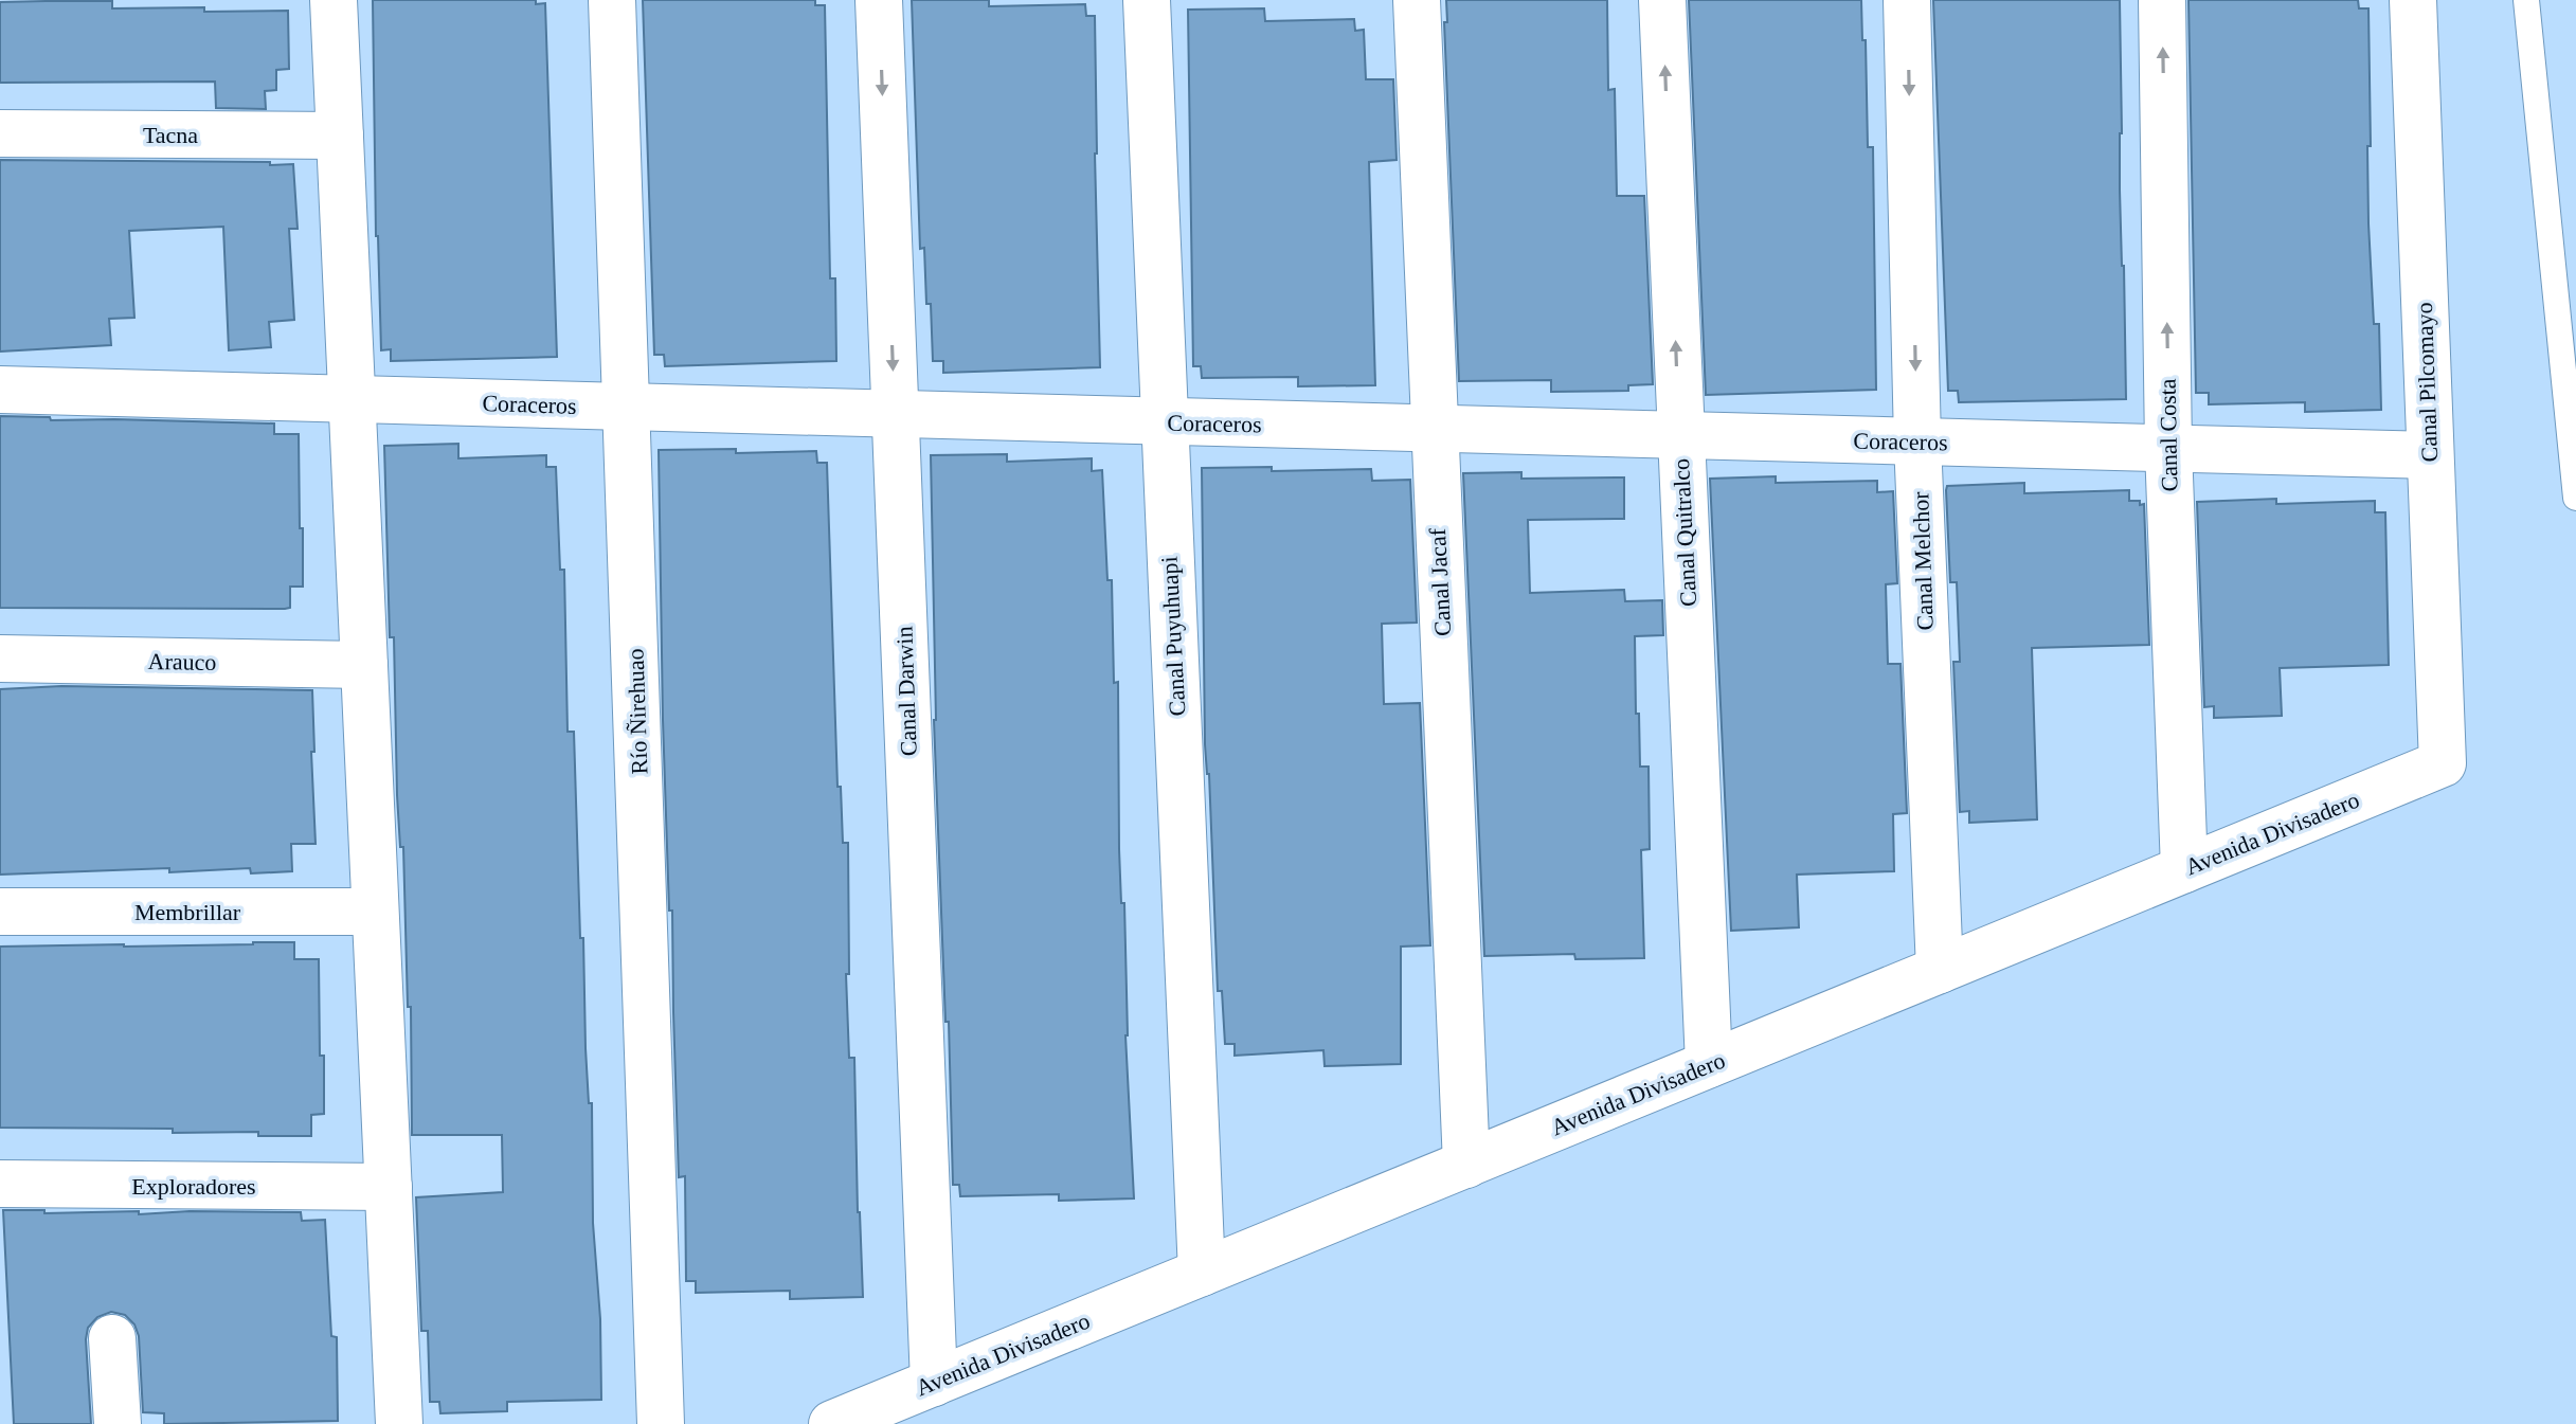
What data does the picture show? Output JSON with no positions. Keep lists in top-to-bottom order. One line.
{"streets":{"street":["Tacna","Canal Pilcomayo","Coraceros","Canal Costa","Canal Quitralco","Canal Melchor","Canal Jacaf","Canal Puyuhuapi","Arauco","Canal Darwin","Río Ñirehuao","Avenida Divisadero","Membrillar","Exploradores"]},"crossings":[["Canal Pilcomayo","Coraceros"],["Canal Pilcomayo","Avenida Divisadero"],["Coraceros","Canal Costa"],["Coraceros","Canal Quitralco"],["Coraceros","Canal Melchor"],["Coraceros","Canal Jacaf"],["Coraceros","Canal Puyuhuapi"],["Coraceros","Canal Darwin"],["Coraceros","Río Ñirehuao"],["Canal Costa","Avenida Divisadero"],["Canal Quitralco","Avenida Divisadero"],["Canal Melchor","Avenida Divisadero"],["Canal Jacaf","Avenida Divisadero"],["Canal Puyuhuapi","Avenida Divisadero"],["Canal Darwin","Avenida Divisadero"]],"one_way":["Canal Costa","Canal Quitralco","Canal Melchor"]}
